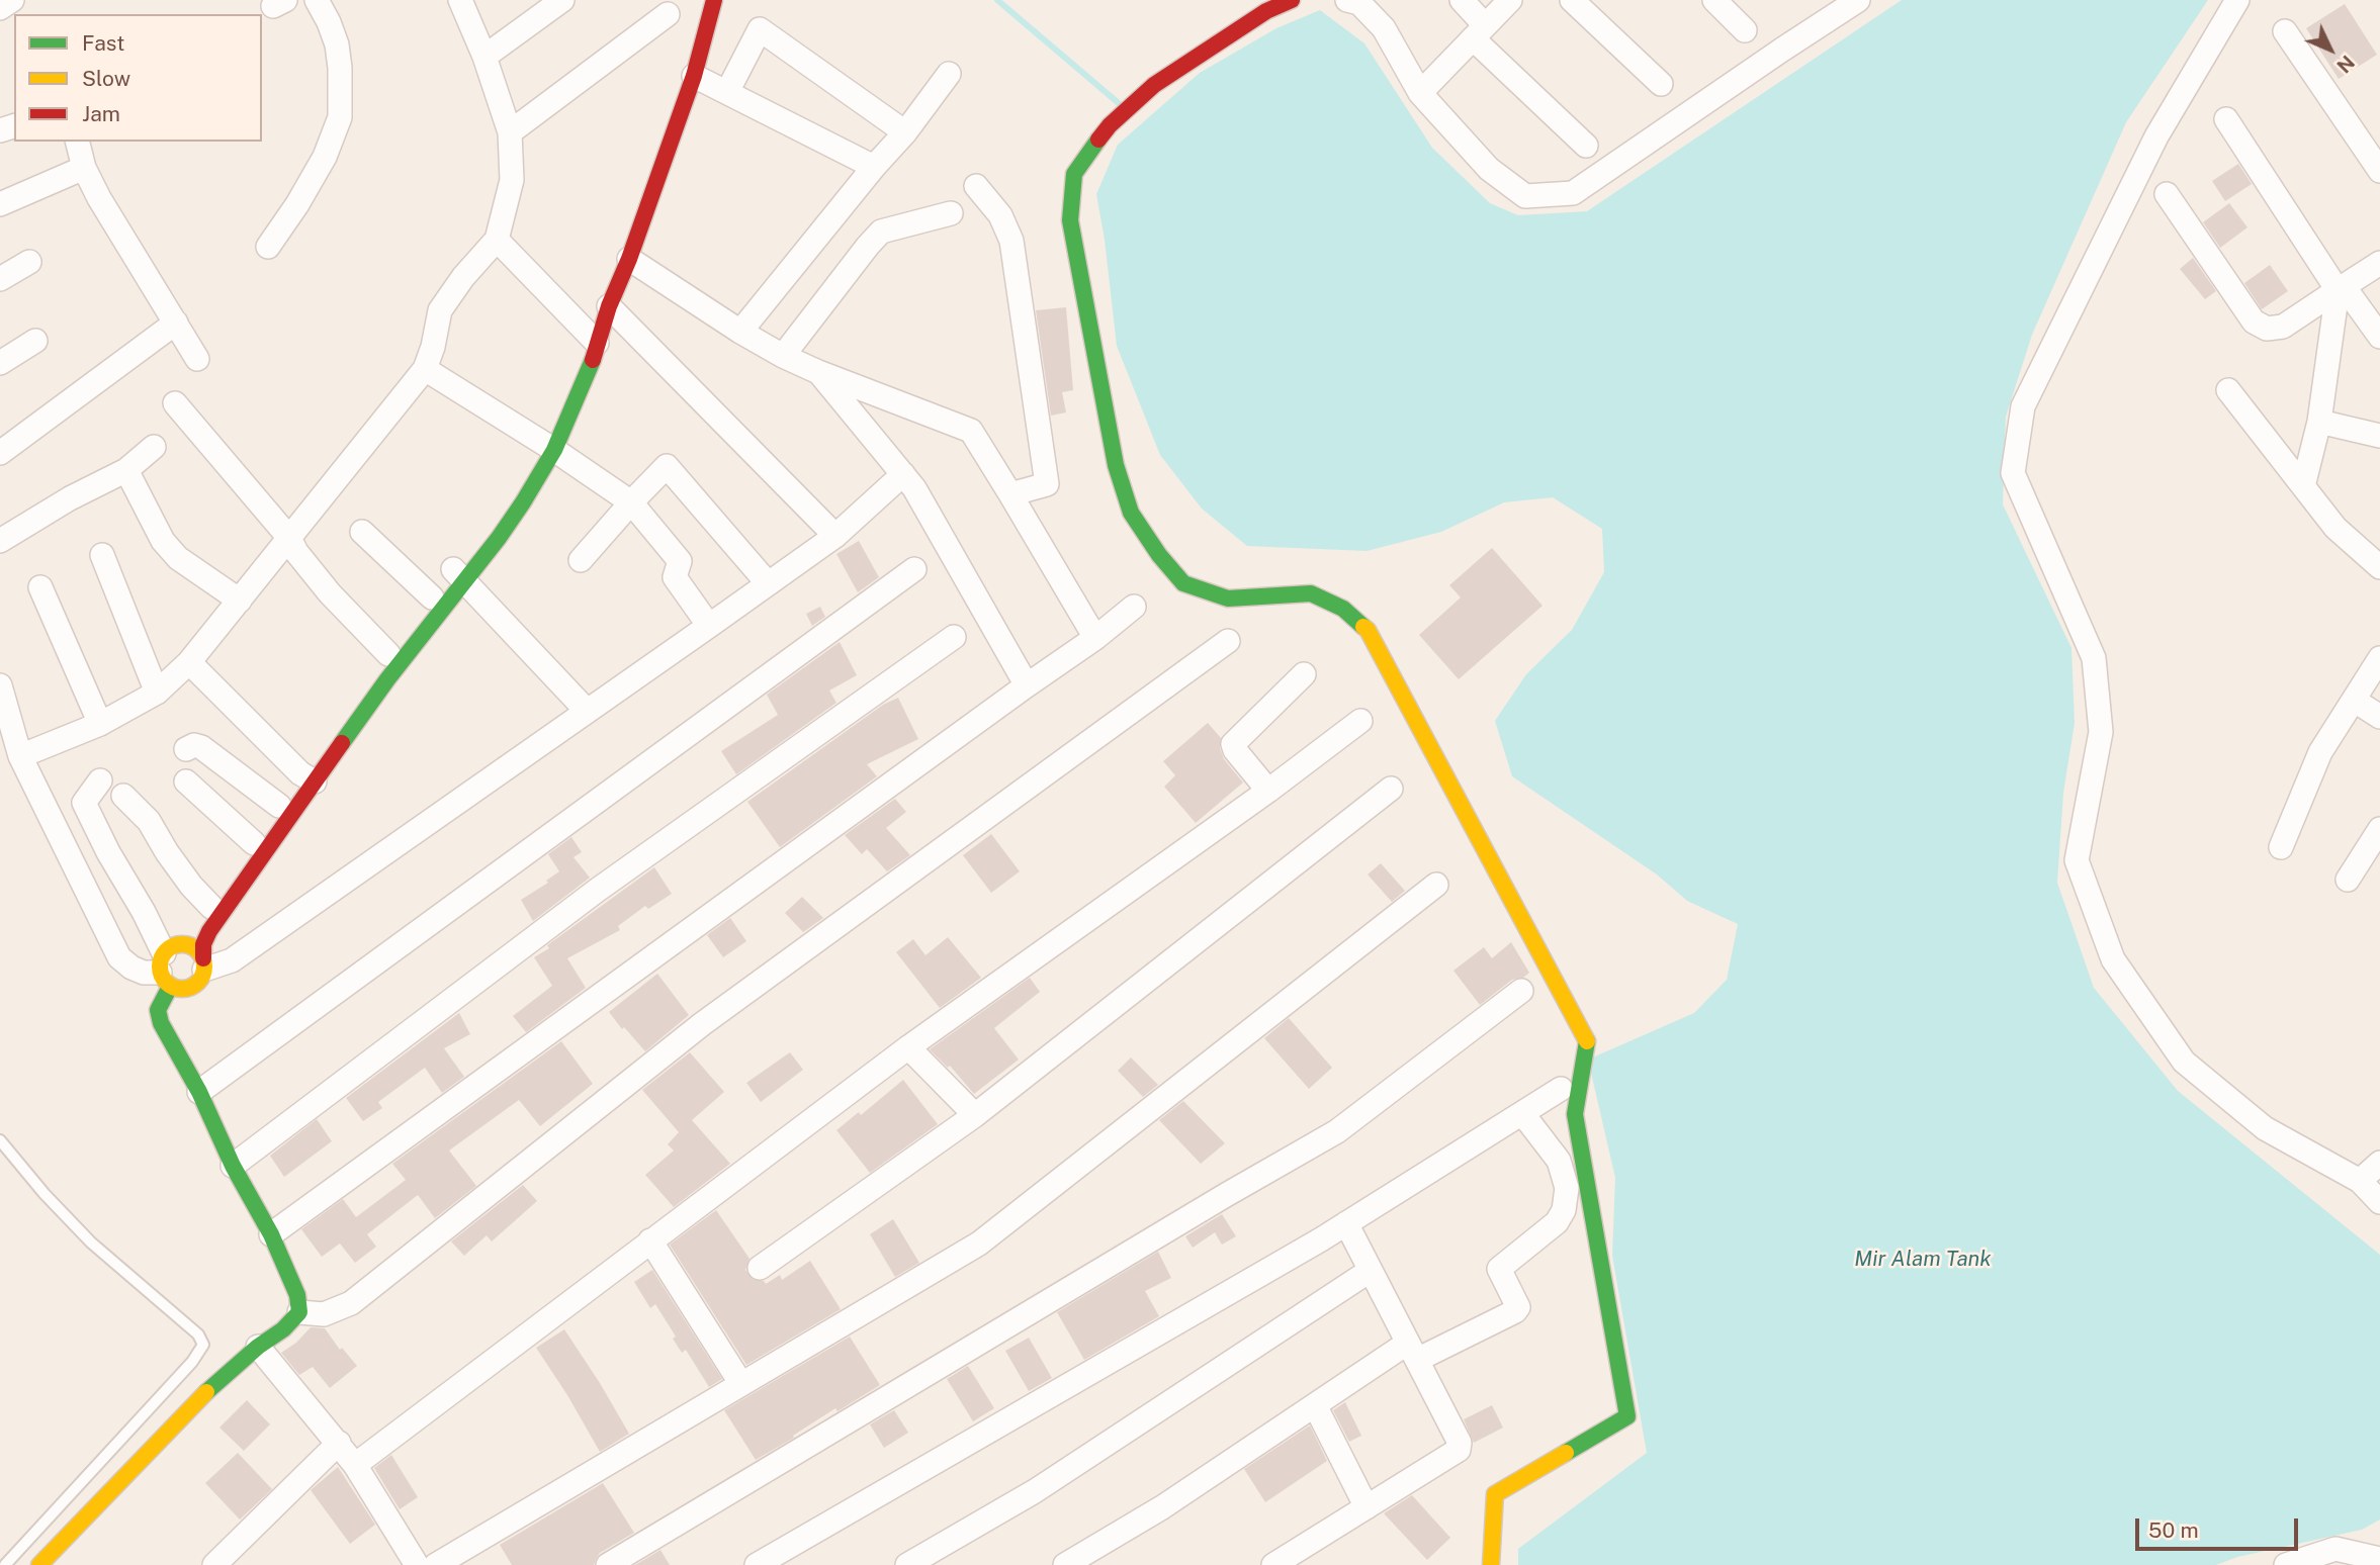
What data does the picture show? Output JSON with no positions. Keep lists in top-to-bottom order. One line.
{"water":["Mir Alam Tank"],"legend":["Fast","Slow","Jam"],"scale_bar":"50 m","north":"bottom right"}
